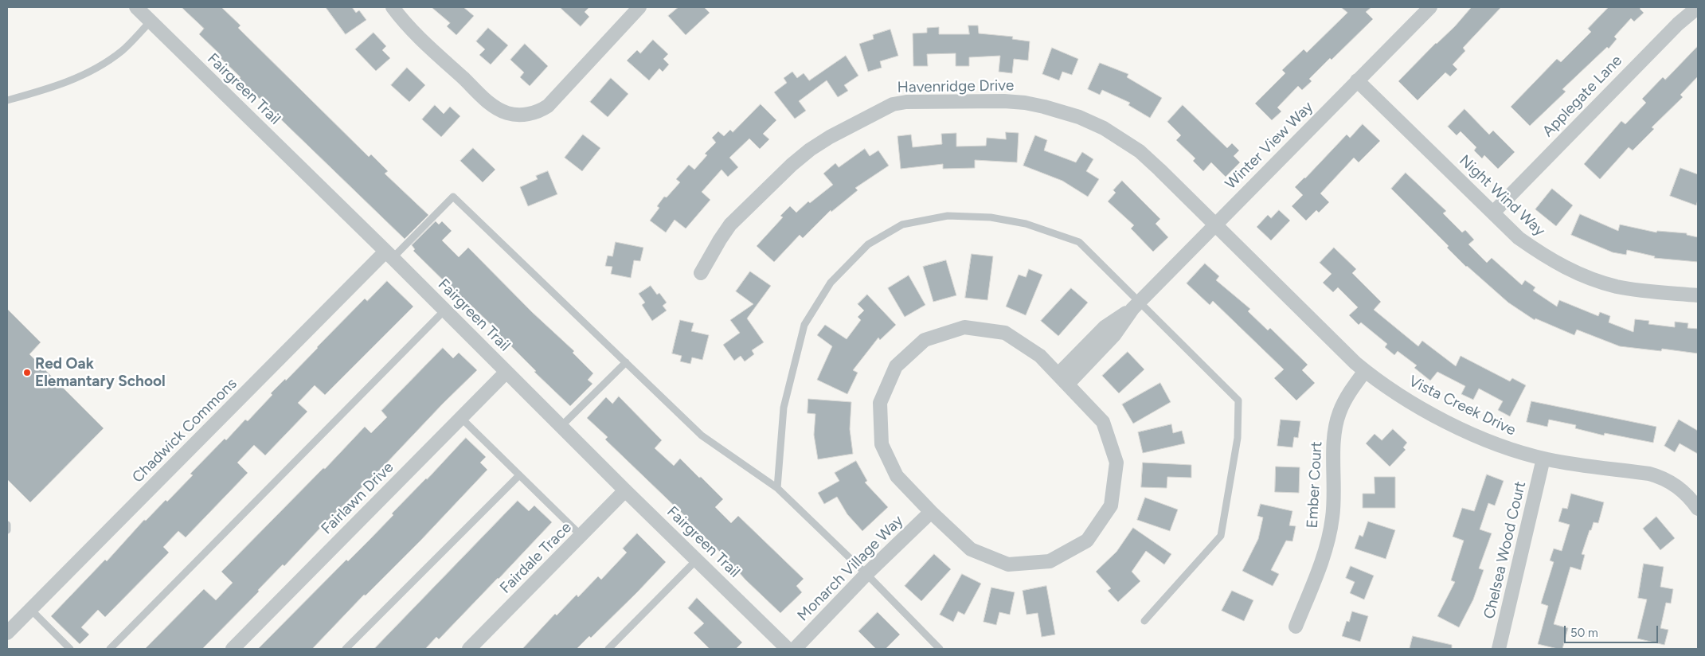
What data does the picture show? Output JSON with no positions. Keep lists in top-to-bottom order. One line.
{"streets":{"street":["Havenridge Drive","Fairgreen Trail","Applegate Lane","Winter View Way","Night Wind Way","Vista Creek Drive","Chadwick Commons","Ember Court","Fairlawn Drive","Chelsea Wood Court","Fairdale Trace","Monarch Village Way"]},"crossings":[["Havenridge Drive","Winter View Way"],["Havenridge Drive","Vista Creek Drive"],["Fairgreen Trail","Chadwick Commons"],["Fairgreen Trail","Fairlawn Drive"],["Fairgreen Trail","Fairdale Trace"],["Applegate Lane","Night Wind Way"],["Winter View Way","Night Wind Way"],["Winter View Way","Vista Creek Drive"],["Vista Creek Drive","Ember Court"],["Vista Creek Drive","Chelsea Wood Court"]],"places":["Red Oak Elemantary School"],"scale_bar":"50 m"}
